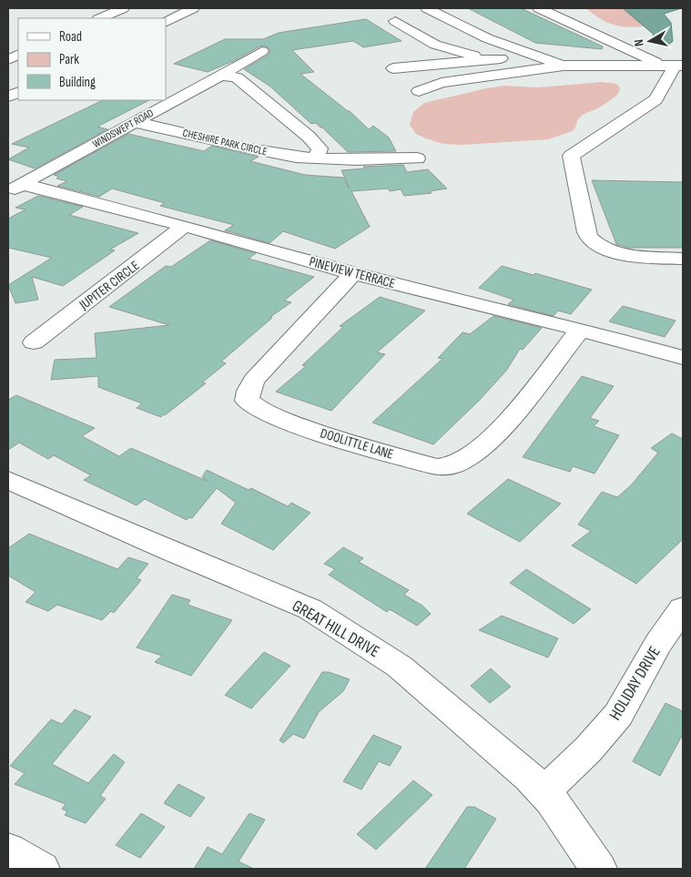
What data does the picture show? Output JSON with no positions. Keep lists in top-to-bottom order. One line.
{"streets":{"main road":["WINDSWEPT ROAD","CHESHIRE PARK CIRCLE","PINEVIEW TERRACE","JUPITER CIRCLE","DOOLITTLE LANE","GREAT HILL DRIVE","HOLIDAY DRIVE"]},"crossings":[["WINDSWEPT ROAD","CHESHIRE PARK CIRCLE"],["WINDSWEPT ROAD","PINEVIEW TERRACE"],["PINEVIEW TERRACE","JUPITER CIRCLE"],["PINEVIEW TERRACE","DOOLITTLE LANE"],["GREAT HILL DRIVE","HOLIDAY DRIVE"]],"legend":["Road","Park","Building"],"north":"left"}
